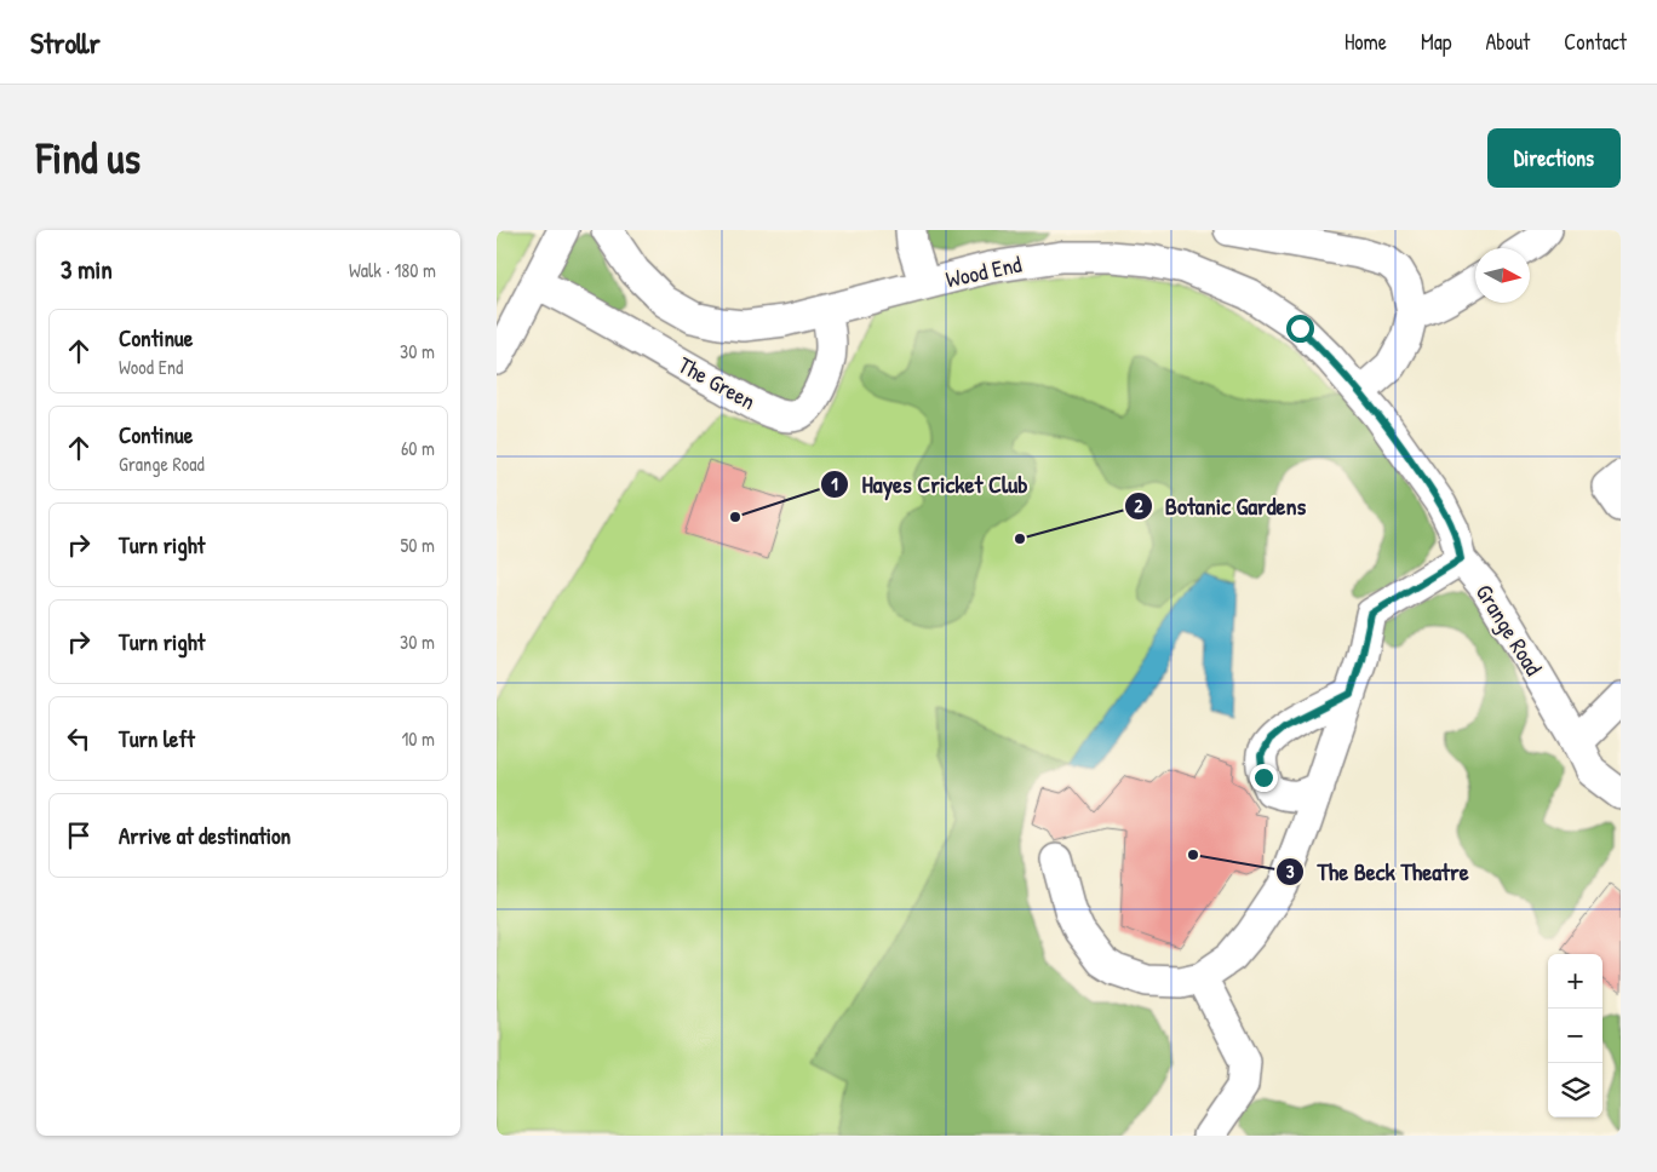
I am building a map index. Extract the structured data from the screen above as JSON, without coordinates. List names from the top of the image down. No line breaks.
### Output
{"streets":{"street":["Wood End","The Green","Grange Road"]},"crossings":[["Wood End","The Green"],["Wood End","Grange Road"]],"places":["Hayes Cricket Club","Botanic Gardens","The Beck Theatre"],"north":"right","page":{"header":"Strollr","nav":["Home","Map","About","Contact"],"buttons":"Directions","title":"Find us","heading":["3 min","Walk · 180 m"],"list":[["Continue","Wood End","30 m"],["Continue","Grange Road","60 m"],["Turn right","50 m"],["Turn right","30 m"],["Turn left","10 m"],"Arrive at destination"],"map_buttons":["+","−"]}}
